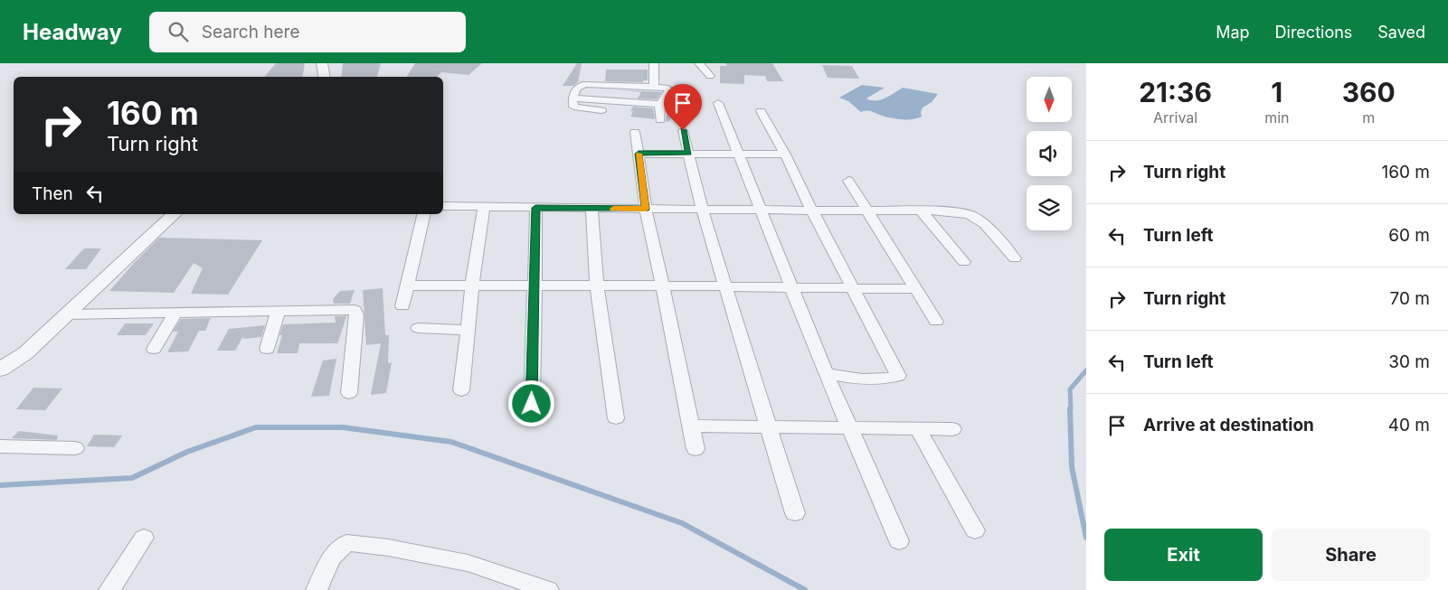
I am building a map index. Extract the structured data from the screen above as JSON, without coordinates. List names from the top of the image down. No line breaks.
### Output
{"north":"bottom","page":{"header":"Headway","search":"Search here","nav":["Map","Directions","Saved"],"eta":["21:36","Arrival","1","min","360","m"],"turn":["160 m","Turn right"],"list":[{"name":"Turn right","value":"160 m"},{"name":"Turn left","value":"60 m"},{"name":"Turn right","value":"70 m"},{"name":"Turn left","value":"30 m"},{"name":"Arrive at destination","value":"40 m"}],"then":"Then","buttons":["Exit","Share"]}}
